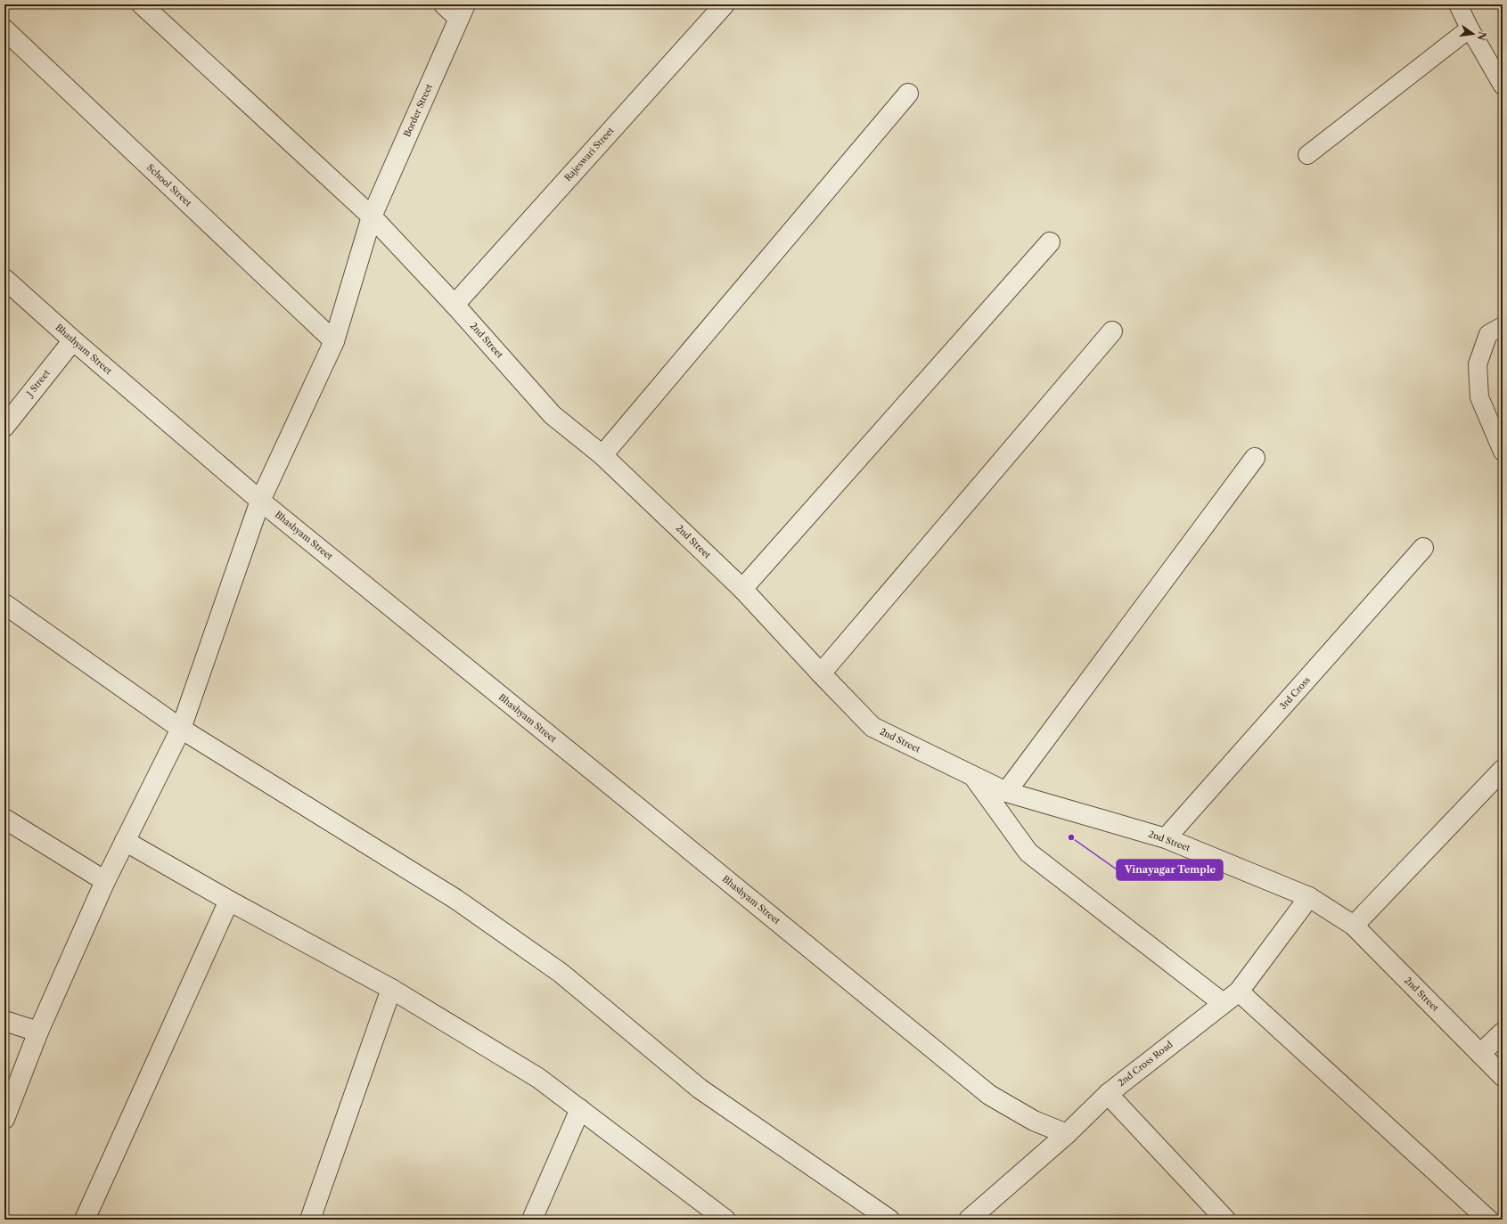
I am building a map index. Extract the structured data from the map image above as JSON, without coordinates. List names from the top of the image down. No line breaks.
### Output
{"streets":{"street":["Border Street","Rajeswari Street","School Street","2nd Street","Bhashyam Street","J Street","3rd Cross","2nd Cross Road"]},"crossings":[["Border Street","School Street"],["Border Street","2nd Street"],["Border Street","Bhashyam Street"],["Rajeswari Street","2nd Street"],["2nd Street","3rd Cross"],["2nd Street","2nd Cross Road"],["Bhashyam Street","J Street"],["Bhashyam Street","2nd Cross Road"]],"places":["Vinayagar Temple"],"north":"right"}
